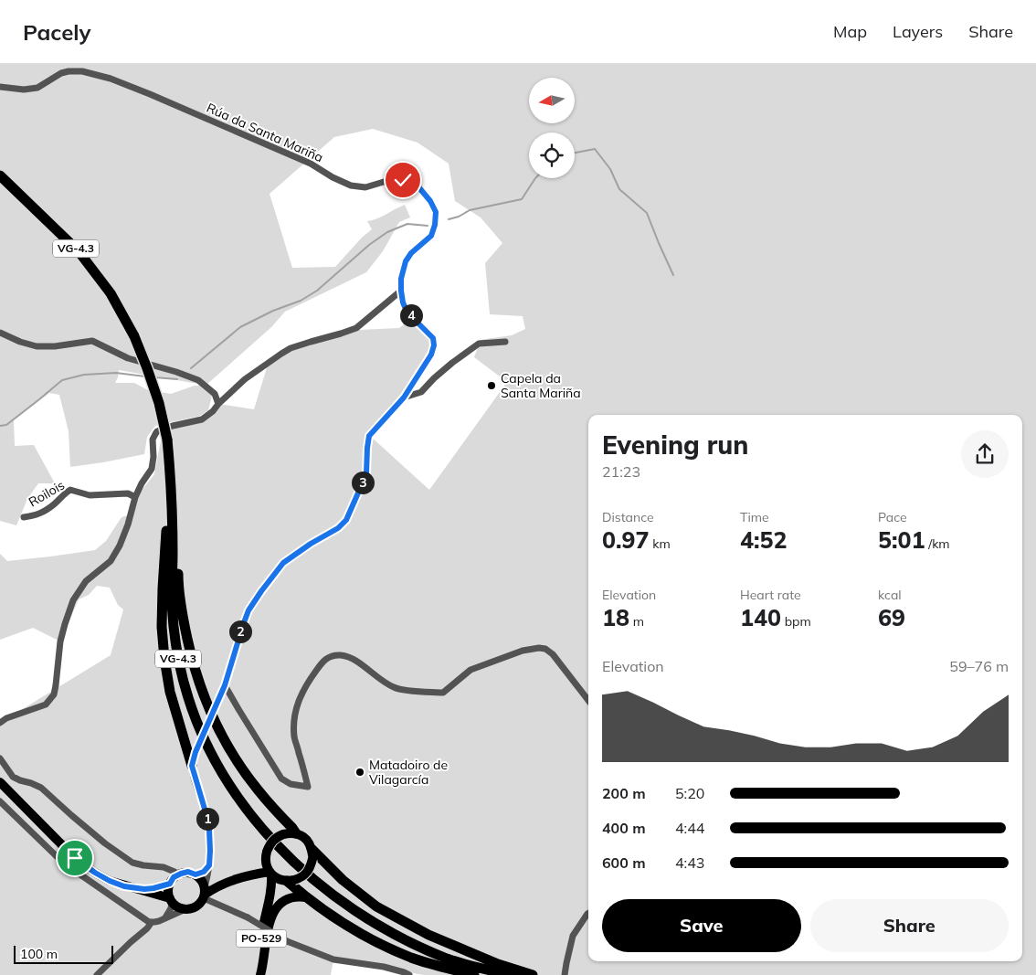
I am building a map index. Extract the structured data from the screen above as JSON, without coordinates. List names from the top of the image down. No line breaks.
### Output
{"streets":{"highway":["VG-4.3"],"main road":["PO-529"],"street":["Rúa da Santa Mariña","Roilois"]},"places":["Capela da Santa Mariña","Matadoiro de Vilagarcía"],"scale_bar":"100 m","north":"left","page":{"header":"Pacely","nav":["Map","Layers","Share"],"pins":["4","3","2","1"],"heading":["Evening run","21:23"],"stats":[["Distance","0.97 km"],["Time","4:52"],["Pace","5:01 /km"],["Elevation","18 m"],["Heart rate","140 bpm"],["kcal","69"]],"chart":["Elevation","59–76 m"],"list":[{"name":"200 m","note":"5:20"},{"name":"400 m","note":"4:44"},{"name":"600 m","note":"4:43"}],"buttons":["Save","Share"],"scale":"100 m"}}
